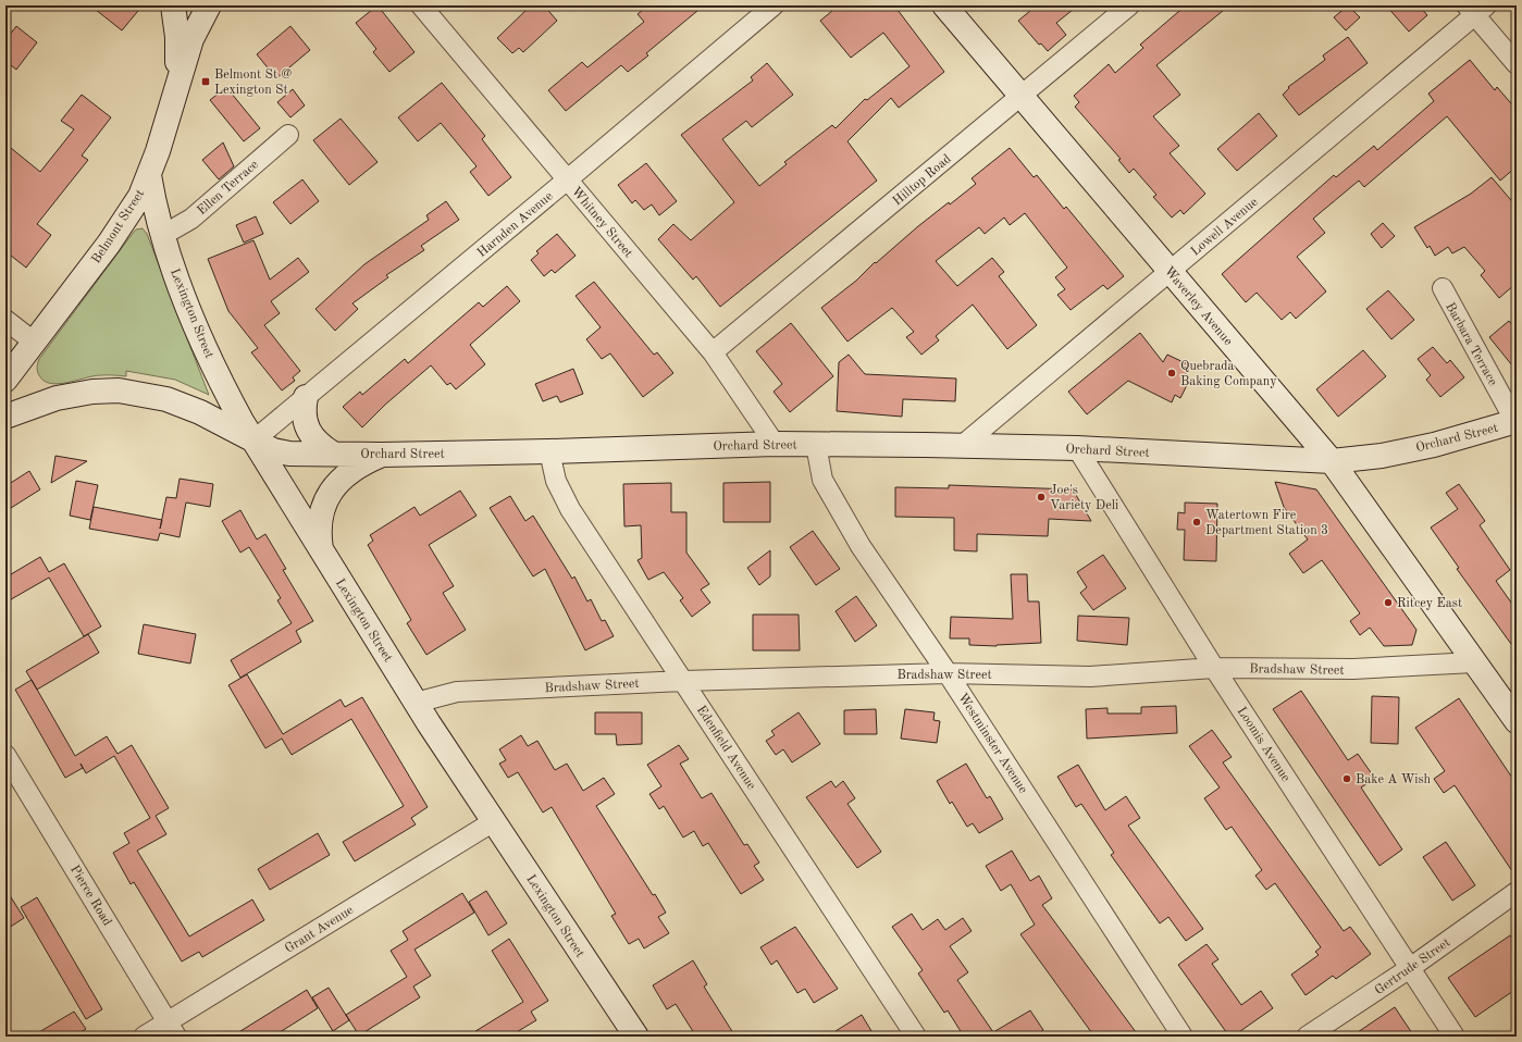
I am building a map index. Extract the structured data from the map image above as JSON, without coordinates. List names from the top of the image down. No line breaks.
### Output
{"streets":{"main road":["Belmont Street","Waverley Avenue","Lexington Street","Orchard Street"],"street":["Hilltop Road","Ellen Terrace","Whitney Street","Harnden Avenue","Lowell Avenue","Barbara Terrace","Bradshaw Street","Westminster Avenue","Loomis Avenue","Edenfield Avenue","Pierce Road","Grant Avenue","Gertrude Street"]},"crossings":[["Hilltop Road","Whitney Street"],["Hilltop Road","Waverley Avenue"],["Ellen Terrace","Lexington Street"],["Whitney Street","Harnden Avenue"],["Whitney Street","Orchard Street"],["Harnden Avenue","Lexington Street"],["Harnden Avenue","Orchard Street"],["Belmont Street","Lexington Street"],["Lowell Avenue","Waverley Avenue"],["Lowell Avenue","Orchard Street"],["Waverley Avenue","Orchard Street"],["Waverley Avenue","Bradshaw Street"],["Lexington Street","Orchard Street"],["Lexington Street","Bradshaw Street"],["Lexington Street","Grant Avenue"],["Barbara Terrace","Orchard Street"],["Orchard Street","Westminster Avenue"],["Orchard Street","Loomis Avenue"],["Orchard Street","Edenfield Avenue"],["Bradshaw Street","Westminster Avenue"],["Bradshaw Street","Loomis Avenue"],["Bradshaw Street","Edenfield Avenue"],["Loomis Avenue","Gertrude Street"],["Pierce Road","Grant Avenue"]],"places":{"transit":["Belmont St @ Lexington St"],"other":["Quebrada Baking Company","Joe's Variety Deli","Watertown Fire Department Station 3","Ritcey East","Bake A Wish"]}}
